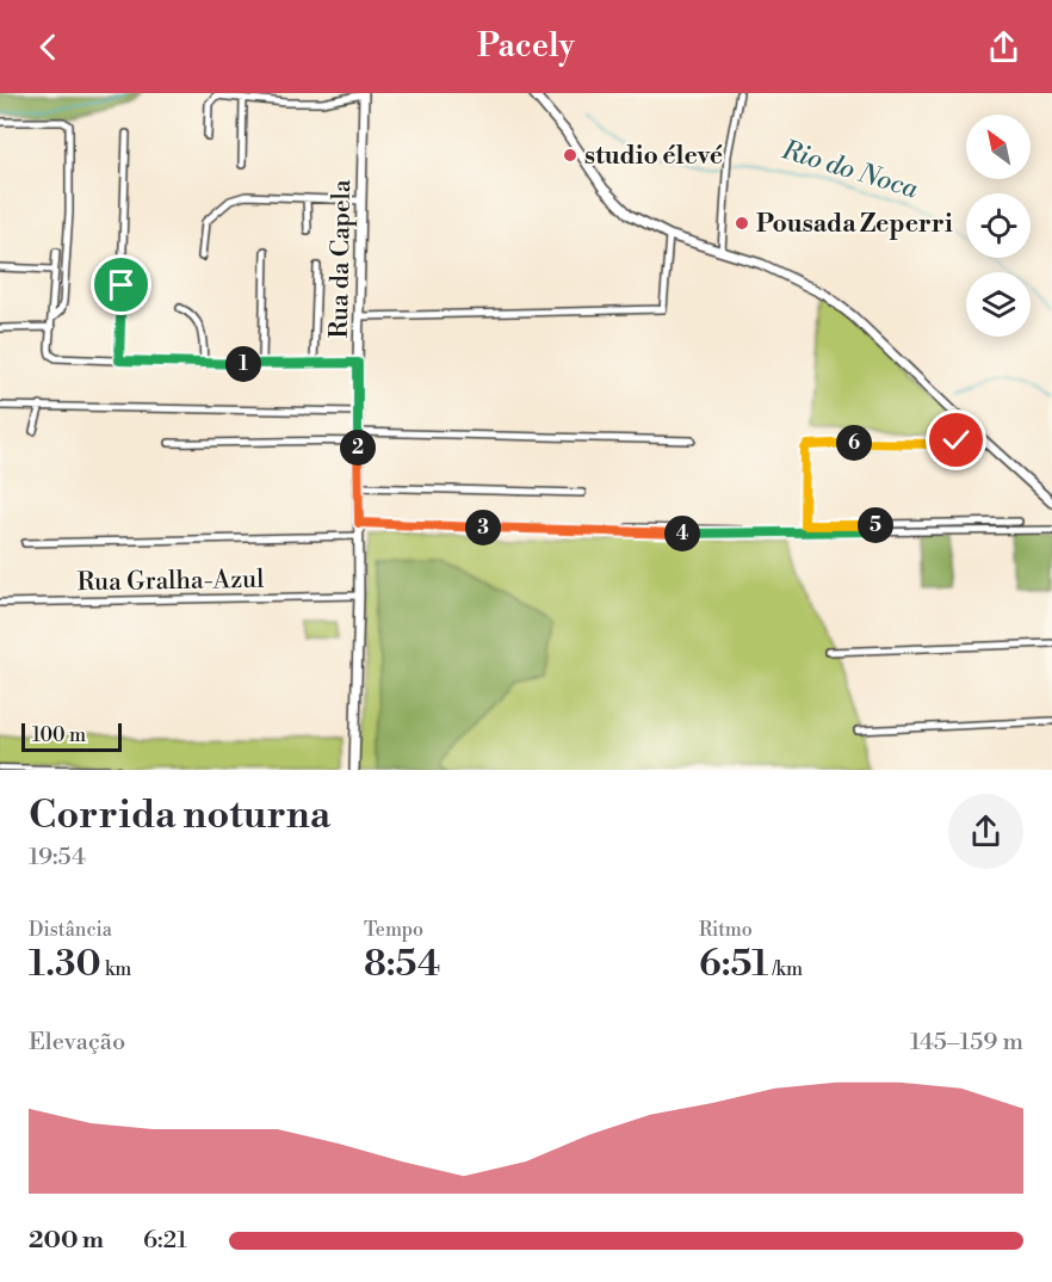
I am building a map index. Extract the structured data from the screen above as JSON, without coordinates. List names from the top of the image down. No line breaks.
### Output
{"streets":{"main road":["Rua da Capela"],"street":["Rua Gralha-Azul"]},"crossings":[["Rua da Capela","Rua Gralha-Azul"]],"water":["Rio do Noca"],"places":["studio élevé","Pousada Zeperri"],"scale_bar":"100 m","north":"top left","page":{"header":"Pacely","pins":["1","6","2","5","3","4"],"scale":"100 m","heading":["Corrida noturna","19:54"],"stats":[["Distância","1.30 km"],["Tempo","8:54"],["Ritmo","6:51 /km"]],"chart":["Elevação","145–159 m"],"list":[{"name":"200 m","note":"6:21"}]}}
